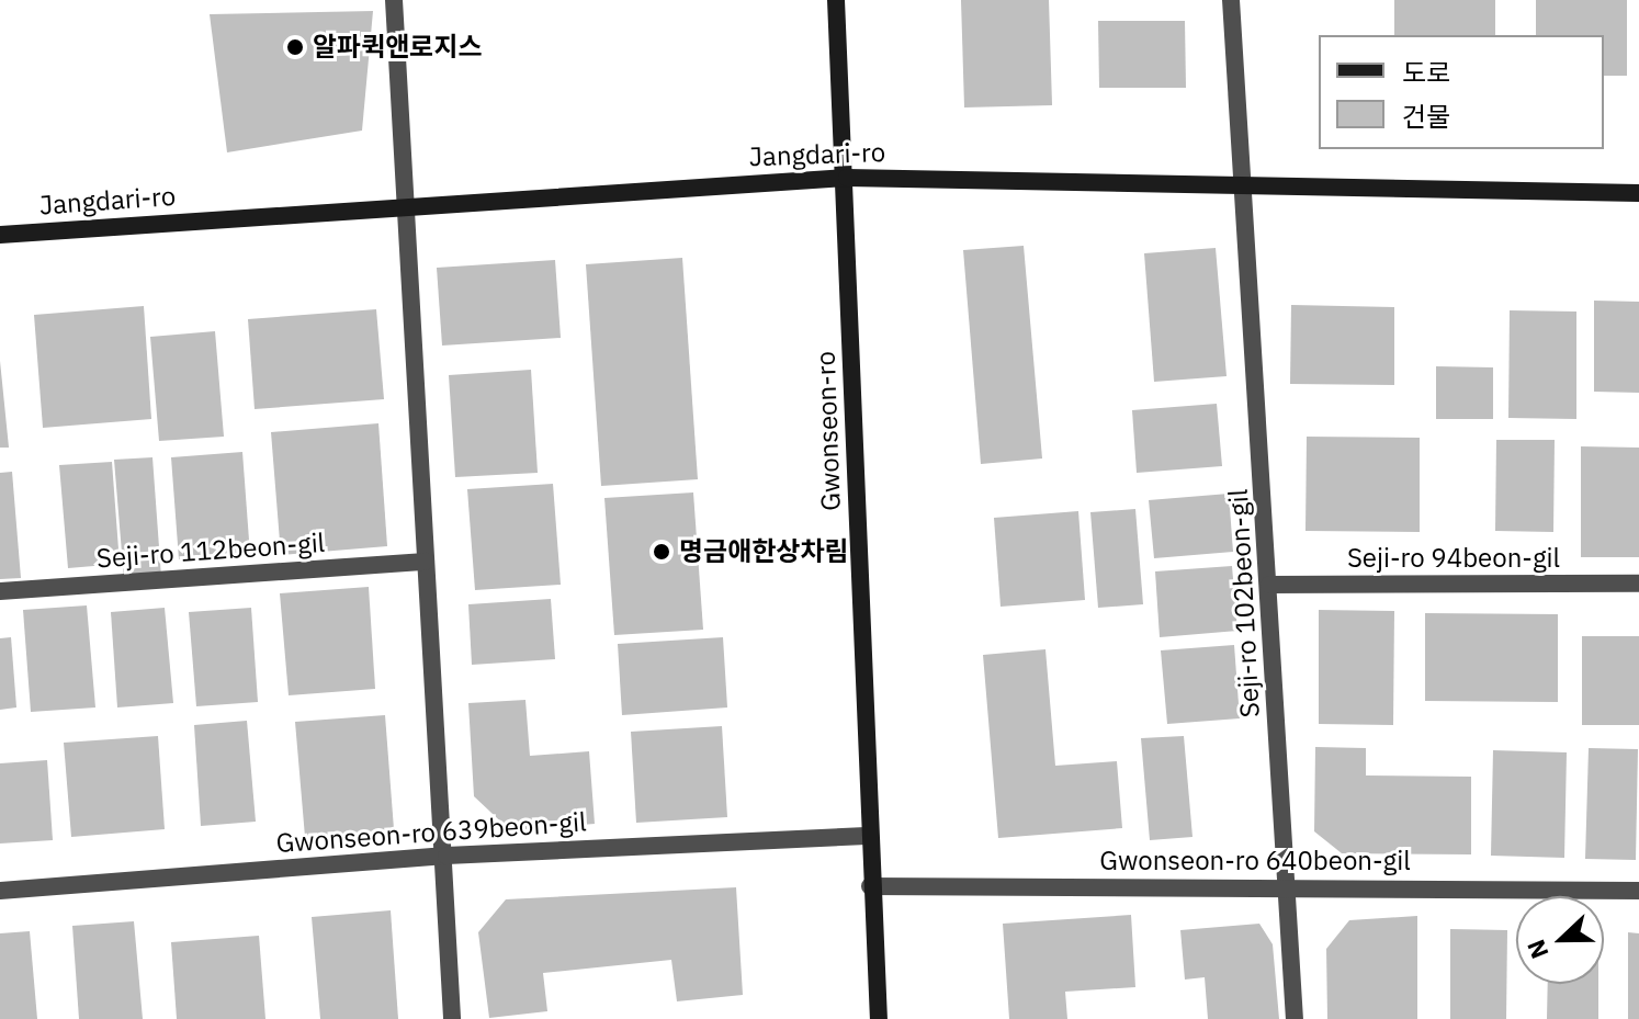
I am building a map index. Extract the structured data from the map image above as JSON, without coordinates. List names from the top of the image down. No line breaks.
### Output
{"streets":{"street":["Jangdari-ro","Gwonseon-ro","Seji-ro 112beon-gil","Seji-ro 94beon-gil","Seji-ro 102beon-gil","Gwonseon-ro 639beon-gil","Gwonseon-ro 640beon-gil"]},"crossings":[["Jangdari-ro","Gwonseon-ro"],["Jangdari-ro","Seji-ro 102beon-gil"],["Gwonseon-ro","Gwonseon-ro 639beon-gil"],["Gwonseon-ro","Gwonseon-ro 640beon-gil"],["Seji-ro 94beon-gil","Seji-ro 102beon-gil"],["Seji-ro 102beon-gil","Gwonseon-ro 640beon-gil"]],"places":["알파퀵앤로지스","명금애한상차림"],"legend":["도로","건물"],"north":"left"}
